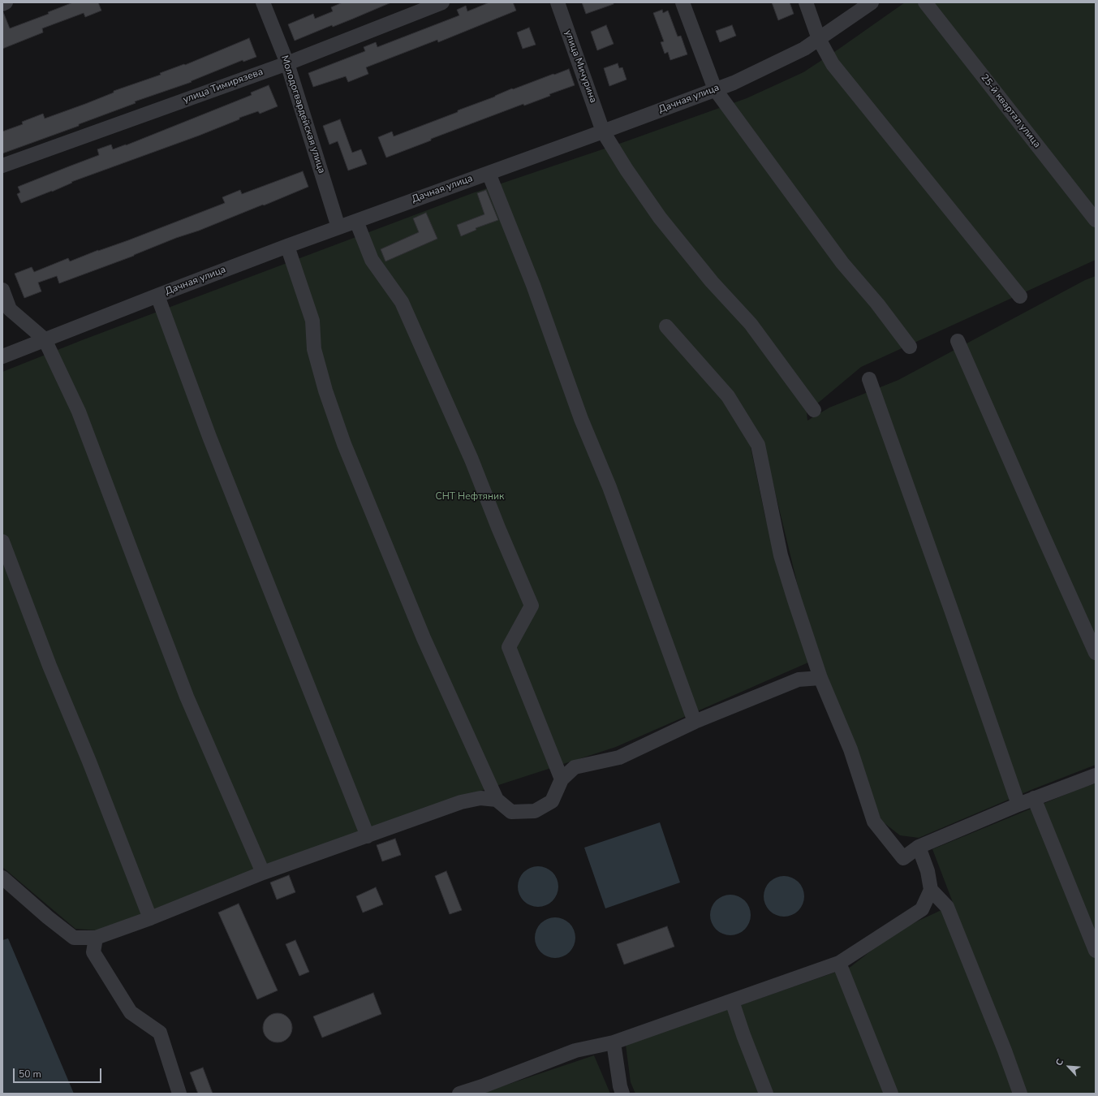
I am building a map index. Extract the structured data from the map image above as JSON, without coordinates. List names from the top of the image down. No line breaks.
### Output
{"streets":{"street":["улица Мичурина","улица Тимирязева","Дачная улица","25-й квартал улица","Молодогвардейская улица"]},"crossings":[["улица Мичурина","Дачная улица"],["улица Тимирязева","Молодогвардейская улица"],["Дачная улица","Молодогвардейская улица"]],"parks":["СНТ Нефтяник"],"scale_bar":"50 m","north":"top left"}
